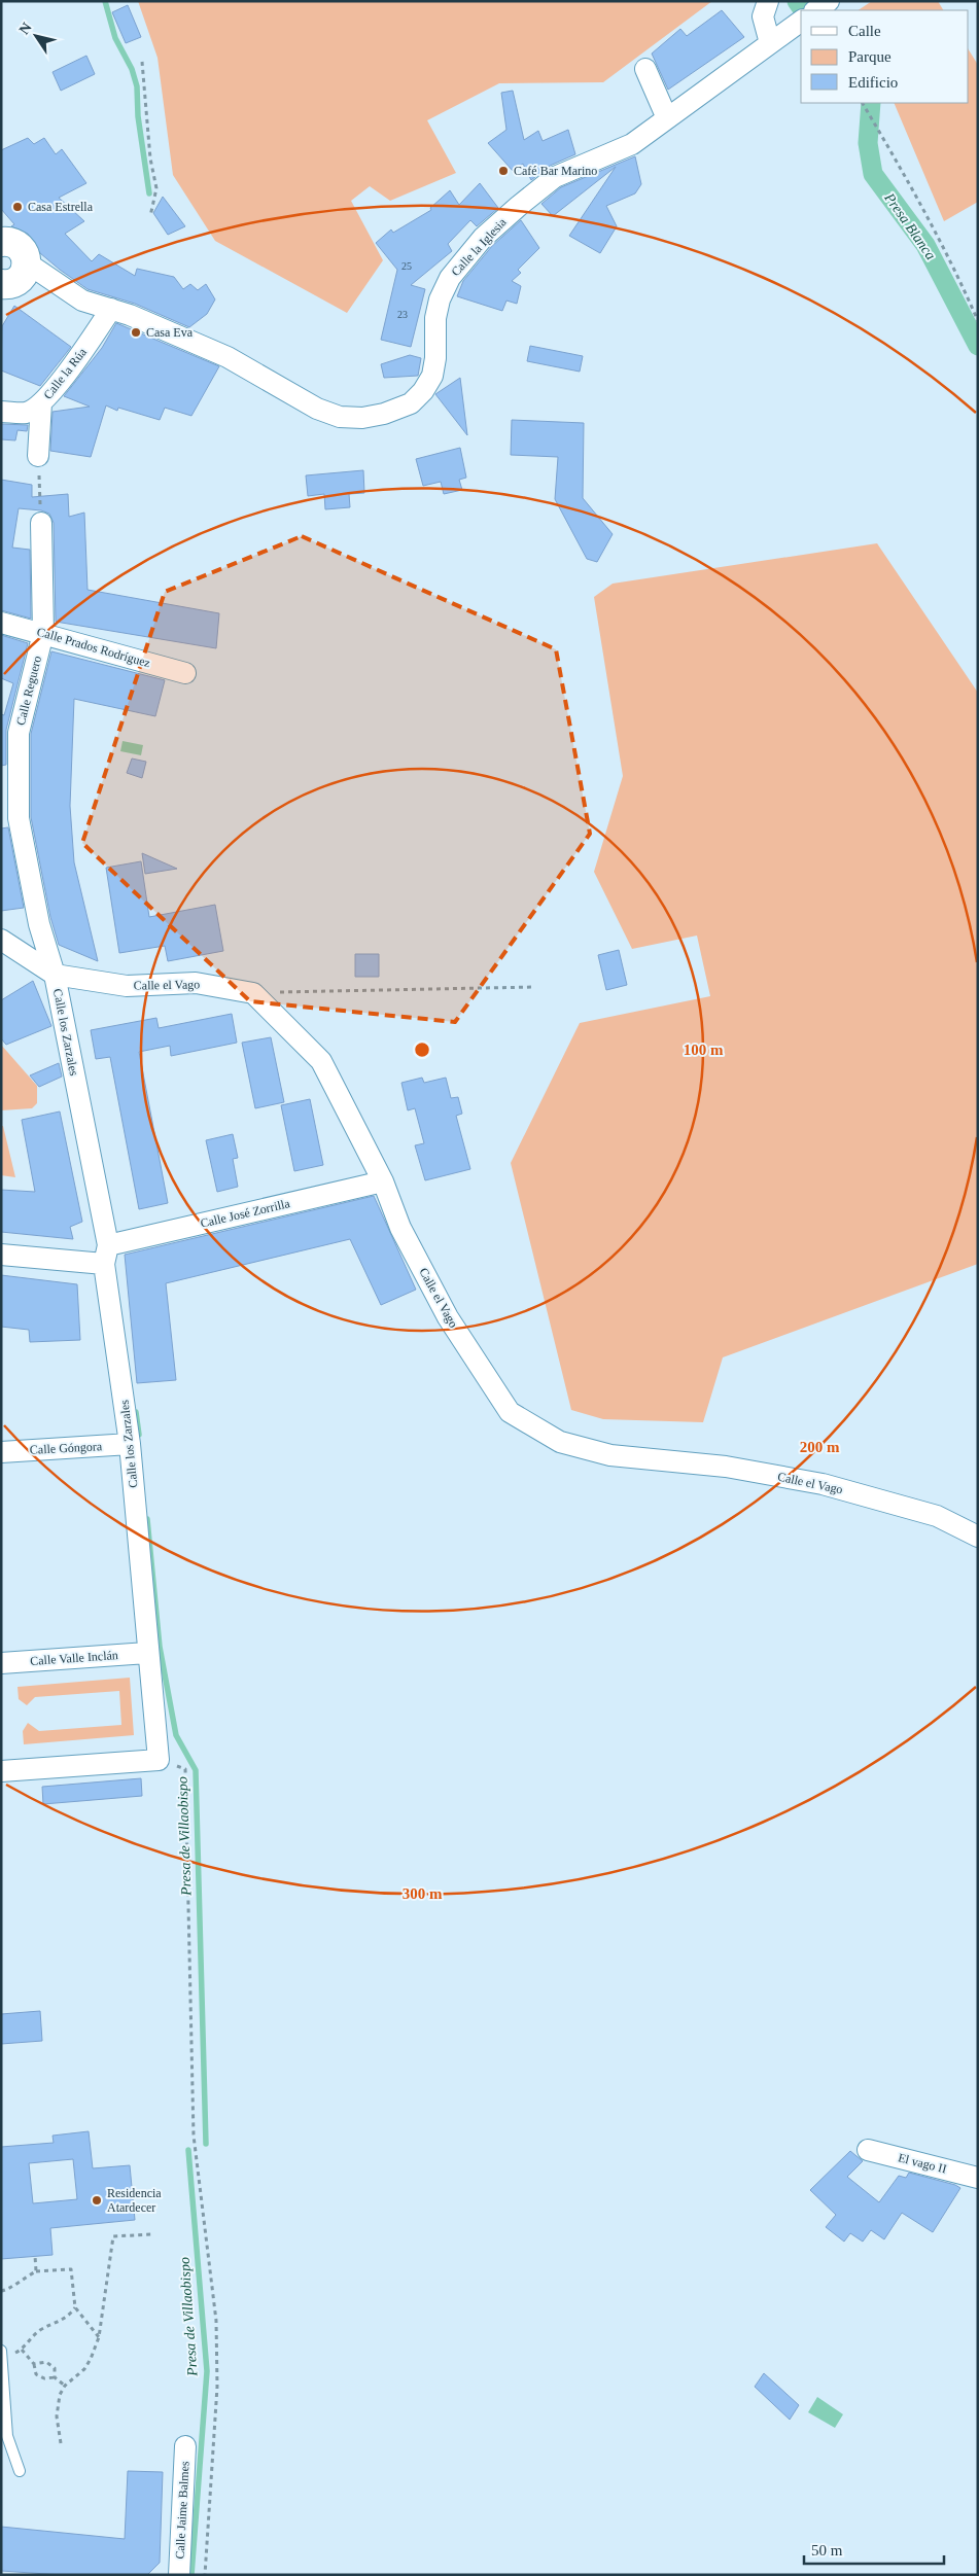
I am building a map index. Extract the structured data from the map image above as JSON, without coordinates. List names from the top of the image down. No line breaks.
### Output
{"streets":{"street":["Calle la Iglesia","Calle la Rúa","Calle Prados Rodríguez","Calle Reguero","Calle el Vago","Calle los Zarzales","Calle José Zorrilla","Calle Góngora","Calle Valle Inclán","El vago II","Calle Jaime Balmes"]},"crossings":[["Calle la Iglesia","Calle la Rúa"],["Calle Prados Rodríguez","Calle Reguero"],["Calle Reguero","Calle el Vago"],["Calle Reguero","Calle los Zarzales"],["Calle el Vago","Calle los Zarzales"],["Calle el Vago","Calle José Zorrilla"],["Calle los Zarzales","Calle José Zorrilla"],["Calle los Zarzales","Calle Góngora"],["Calle los Zarzales","Calle Valle Inclán"]],"water":["Presa Blanca","Presa de Villaobispo"],"places":["Café Bar Marino","Casa Estrella","Casa Eva","Residencia Atardecer"],"house_numbers":["25","23"],"legend":["Calle","Parque","Edificio"],"scale_bar":"50 m","north":"top left","rings":["100 m","200 m","300 m"]}
